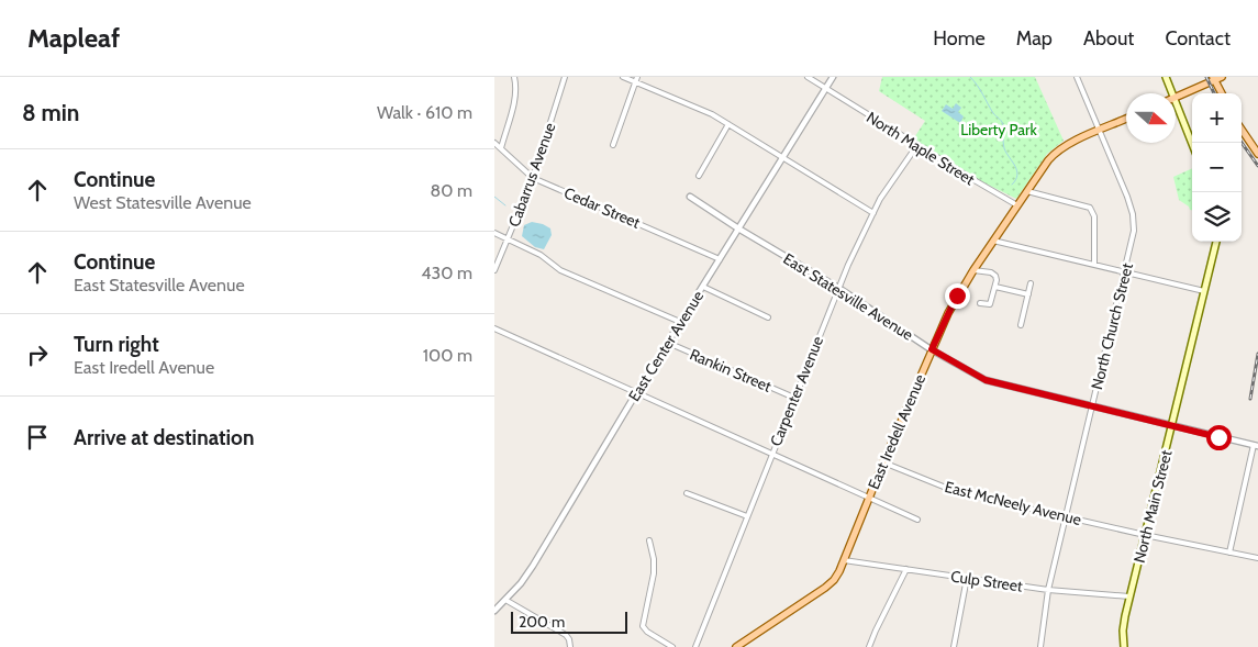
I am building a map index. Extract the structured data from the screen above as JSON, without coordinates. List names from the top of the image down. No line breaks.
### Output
{"streets":{"main road":["East Iredell Avenue","North Main Street"],"street":["North Maple Street","Cabarrus Avenue","Cedar Street","East Statesville Avenue","North Church Street","East Center Avenue","Rankin Street","Carpenter Avenue","East McNeely Avenue","Culp Street"]},"crossings":[["North Maple Street","East Center Avenue"],["North Maple Street","Carpenter Avenue"],["North Maple Street","East Iredell Avenue"],["Cabarrus Avenue","Cedar Street"],["Cedar Street","East Center Avenue"],["East Statesville Avenue","North Church Street"],["East Statesville Avenue","East Center Avenue"],["East Statesville Avenue","Carpenter Avenue"],["East Statesville Avenue","East Iredell Avenue"],["East Statesville Avenue","North Main Street"],["North Church Street","East Iredell Avenue"],["North Church Street","East McNeely Avenue"],["North Church Street","Culp Street"],["East Center Avenue","Rankin Street"],["Rankin Street","Carpenter Avenue"],["East Iredell Avenue","East McNeely Avenue"],["East Iredell Avenue","Culp Street"],["East McNeely Avenue","North Main Street"],["North Main Street","Culp Street"]],"parks":["Liberty Park"],"scale_bar":"200 m","north":"right","page":{"header":"Mapleaf","nav":["Home","Map","About","Contact"],"heading":["8 min","Walk · 610 m"],"map_buttons":["+","−"],"list":[["Continue","West Statesville Avenue","80 m"],["Continue","East Statesville Avenue","430 m"],["Turn right","East Iredell Avenue","100 m"],"Arrive at destination"],"scale":"200 m"}}
